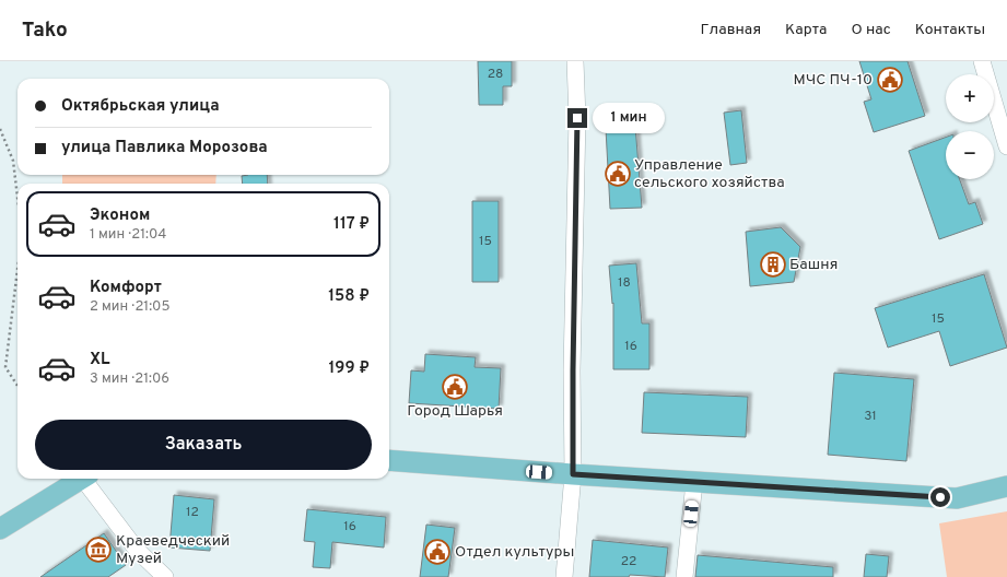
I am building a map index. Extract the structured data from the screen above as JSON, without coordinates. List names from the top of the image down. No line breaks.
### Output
{"places":{"public building":["МЧС ПЧ-10","Управление сельского хозяйства","Город Шарья","Отдел культуры"],"building":["Башня"],"museum":["Краеведческий Музей"]},"house_numbers":["28","15","18","15","16","31","12","16","22"],"page":{"header":"Tako","nav":["Главная","Карта","О нас","Контакты"],"map_buttons":["+","−"],"banner":["Октябрьская улица","улица Павлика Морозова"],"bubble":"1 мин","list":[{"name":"Эконом","note":"1 мин · 21:04","value":"117 ₽"},{"name":"Комфорт","note":"2 мин · 21:05","value":"158 ₽"},{"name":"XL","note":"3 мин · 21:06","value":"199 ₽"}],"buttons":"Заказать"}}
